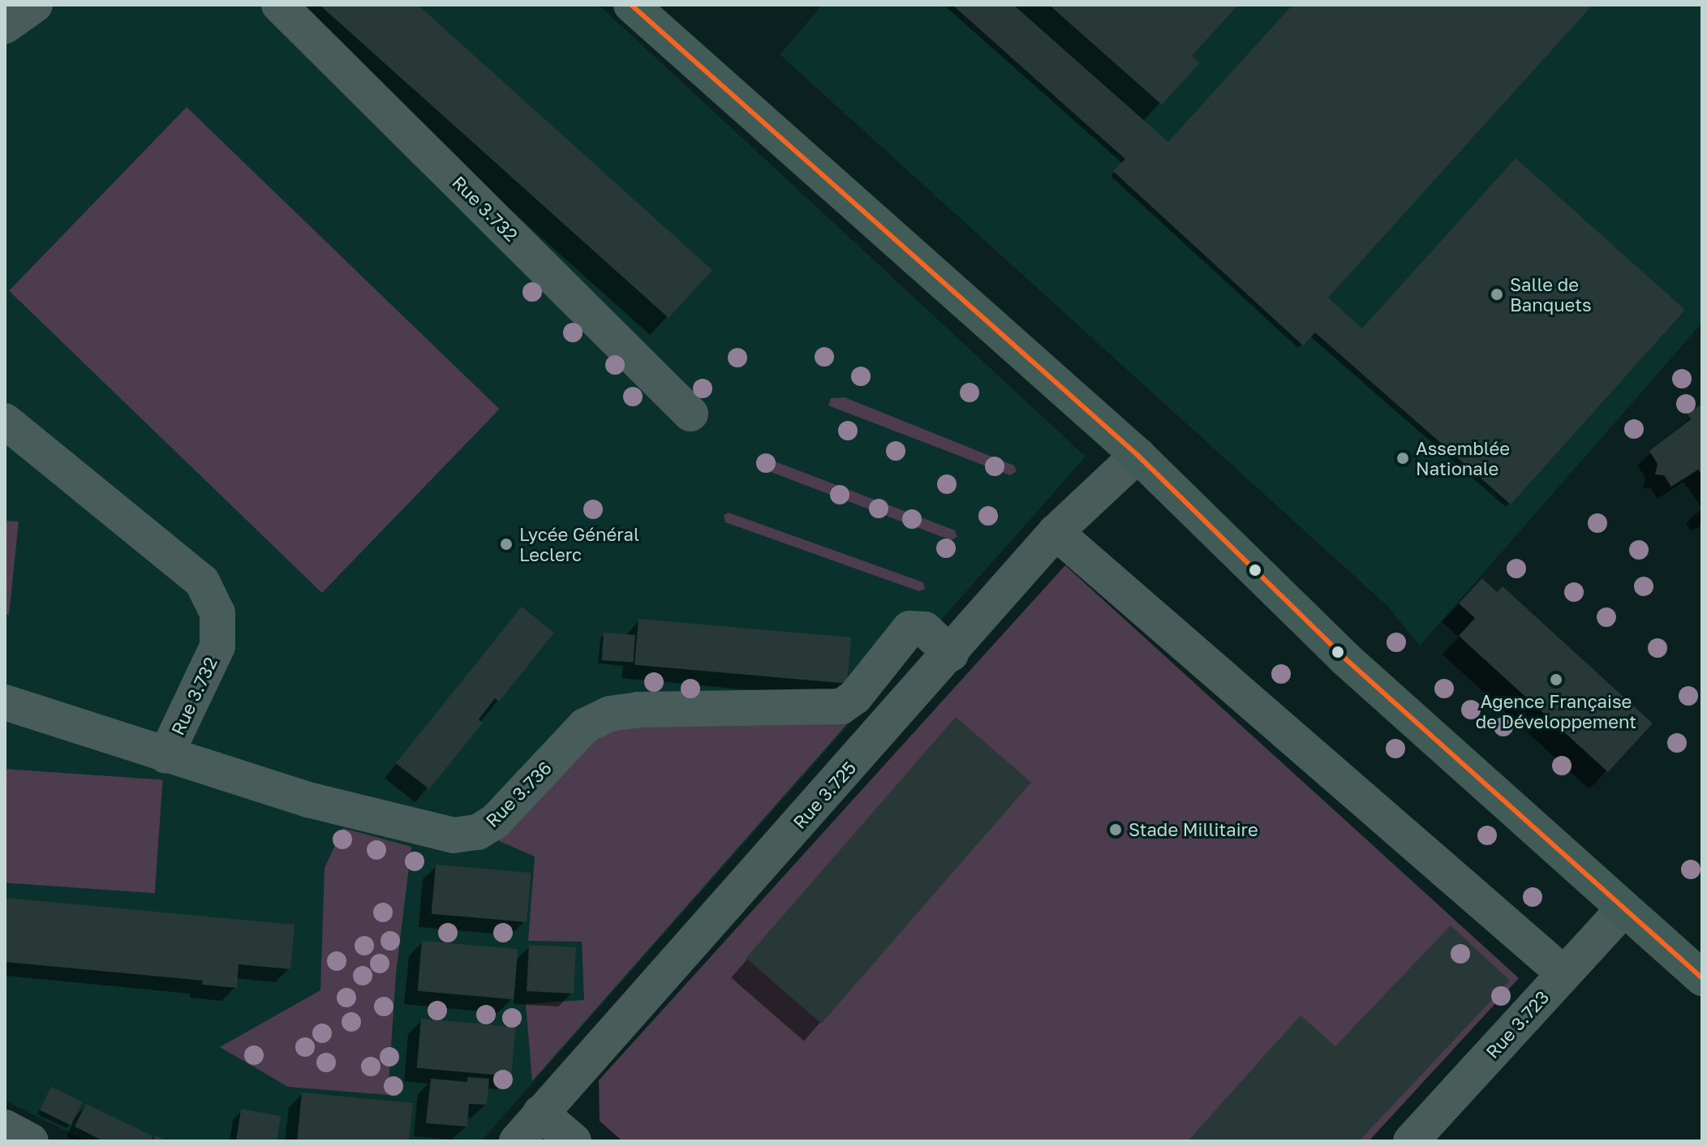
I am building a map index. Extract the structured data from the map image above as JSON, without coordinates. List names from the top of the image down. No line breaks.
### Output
{"streets":{"street":["Rue 3.732","Rue 3.736","Rue 3.725","Rue 3.723"]},"crossings":[["Rue 3.732","Rue 3.736"],["Rue 3.736","Rue 3.725"]],"places":["Salle de Banquets","Assemblée Nationale","Lycée Général Leclerc","Agence Française de Développement","Stade Millitaire"]}
